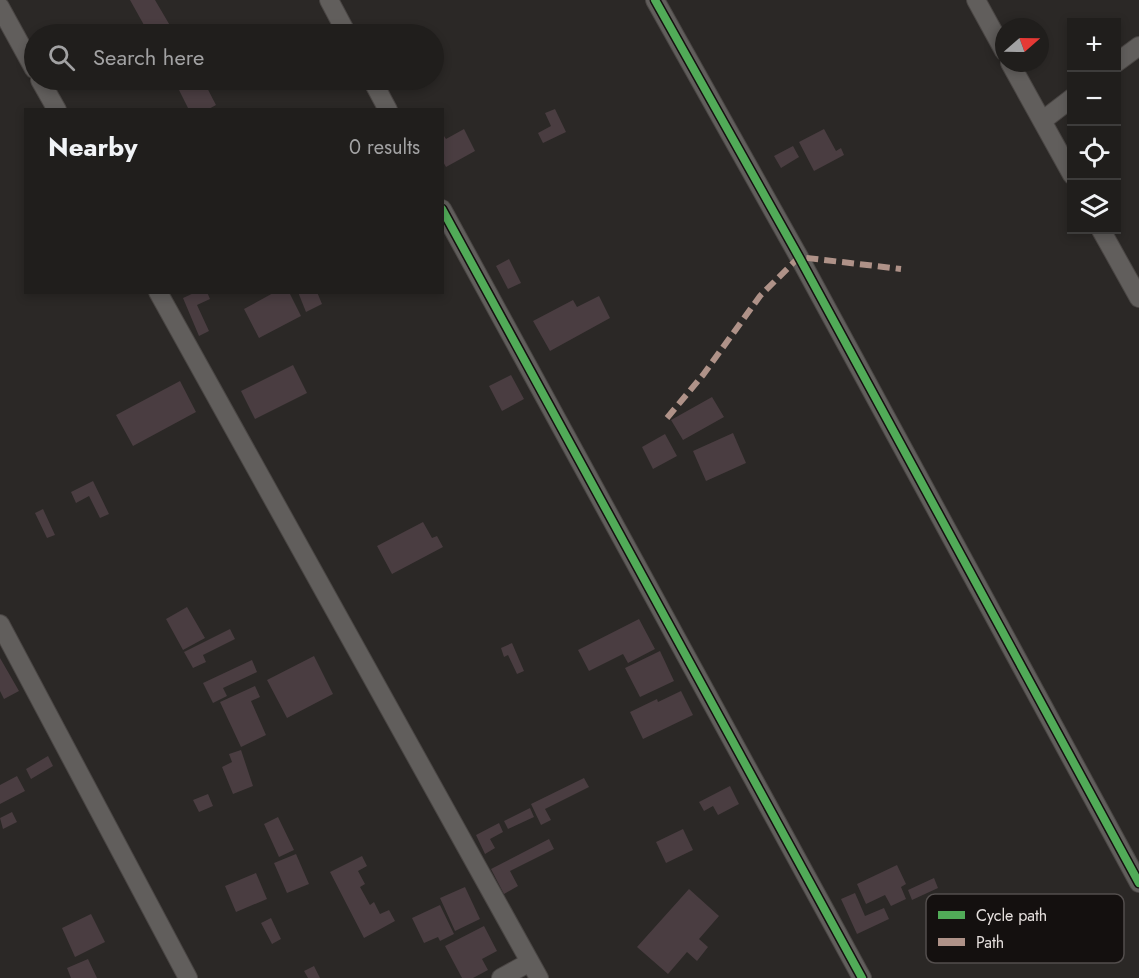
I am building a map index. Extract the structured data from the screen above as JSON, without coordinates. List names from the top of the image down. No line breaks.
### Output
{"legend":["Cycle path","Path"],"north":"right","page":{"map_buttons":["+","−"],"search":"Search here","heading":["Nearby","0 results"]}}
